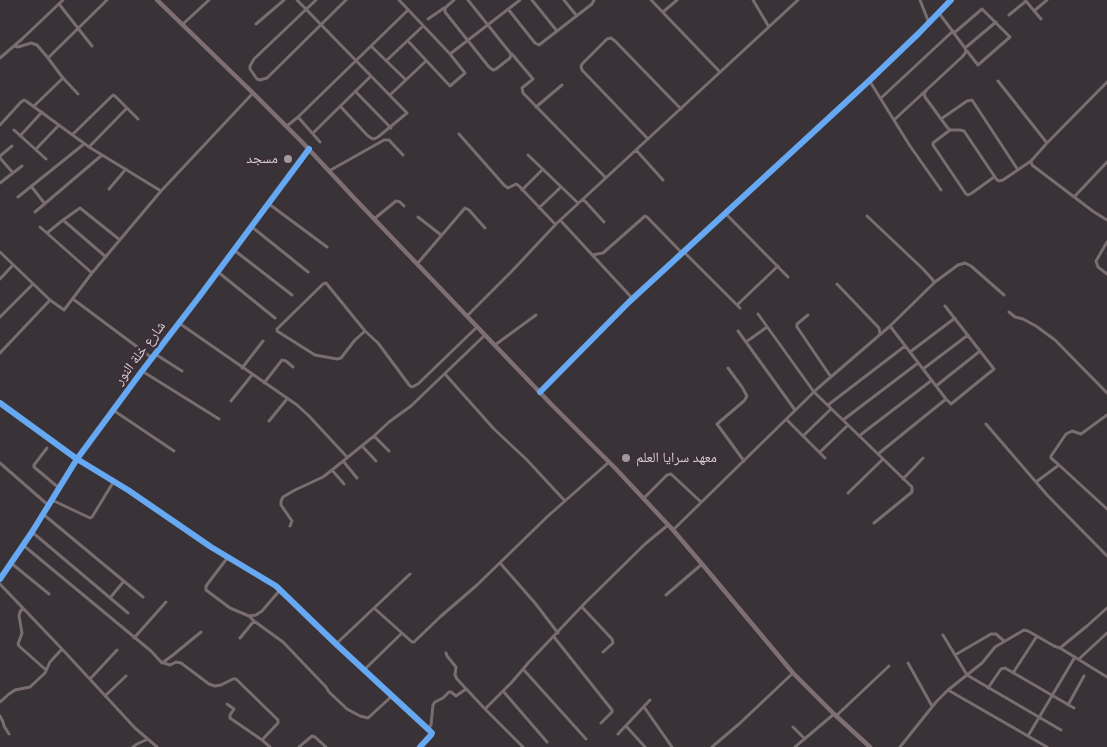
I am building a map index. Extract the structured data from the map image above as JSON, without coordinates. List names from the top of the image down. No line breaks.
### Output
{"streets":{"street":["شارع خلة النور"]},"places":["مسجد","معهد سرايا العلم"]}
